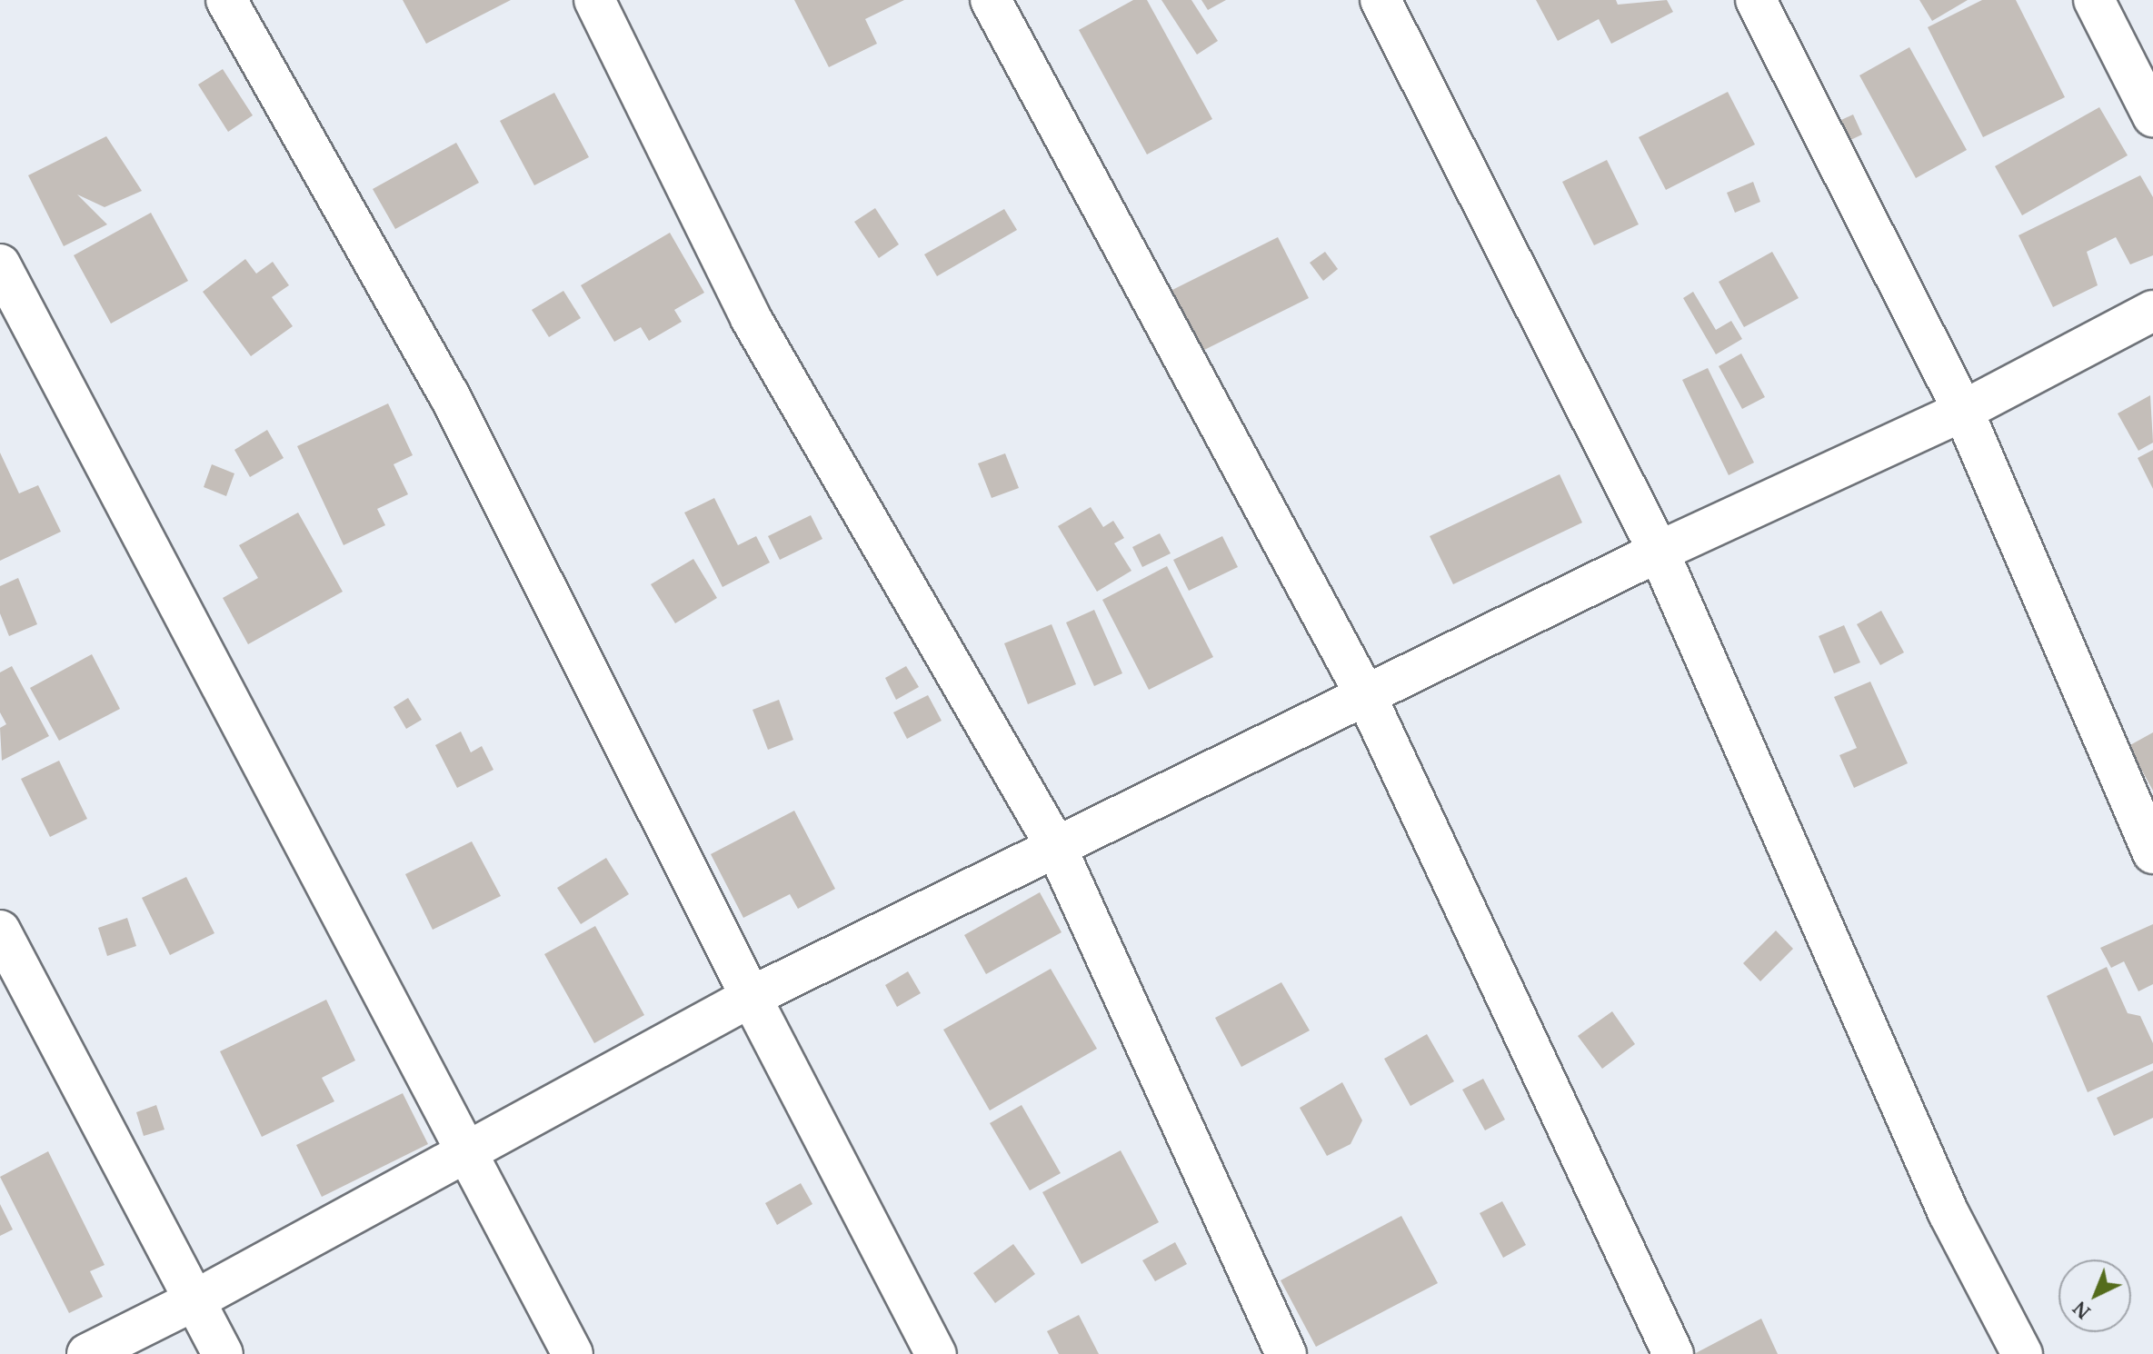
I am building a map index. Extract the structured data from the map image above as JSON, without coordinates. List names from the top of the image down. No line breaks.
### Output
{"north":"bottom left"}
